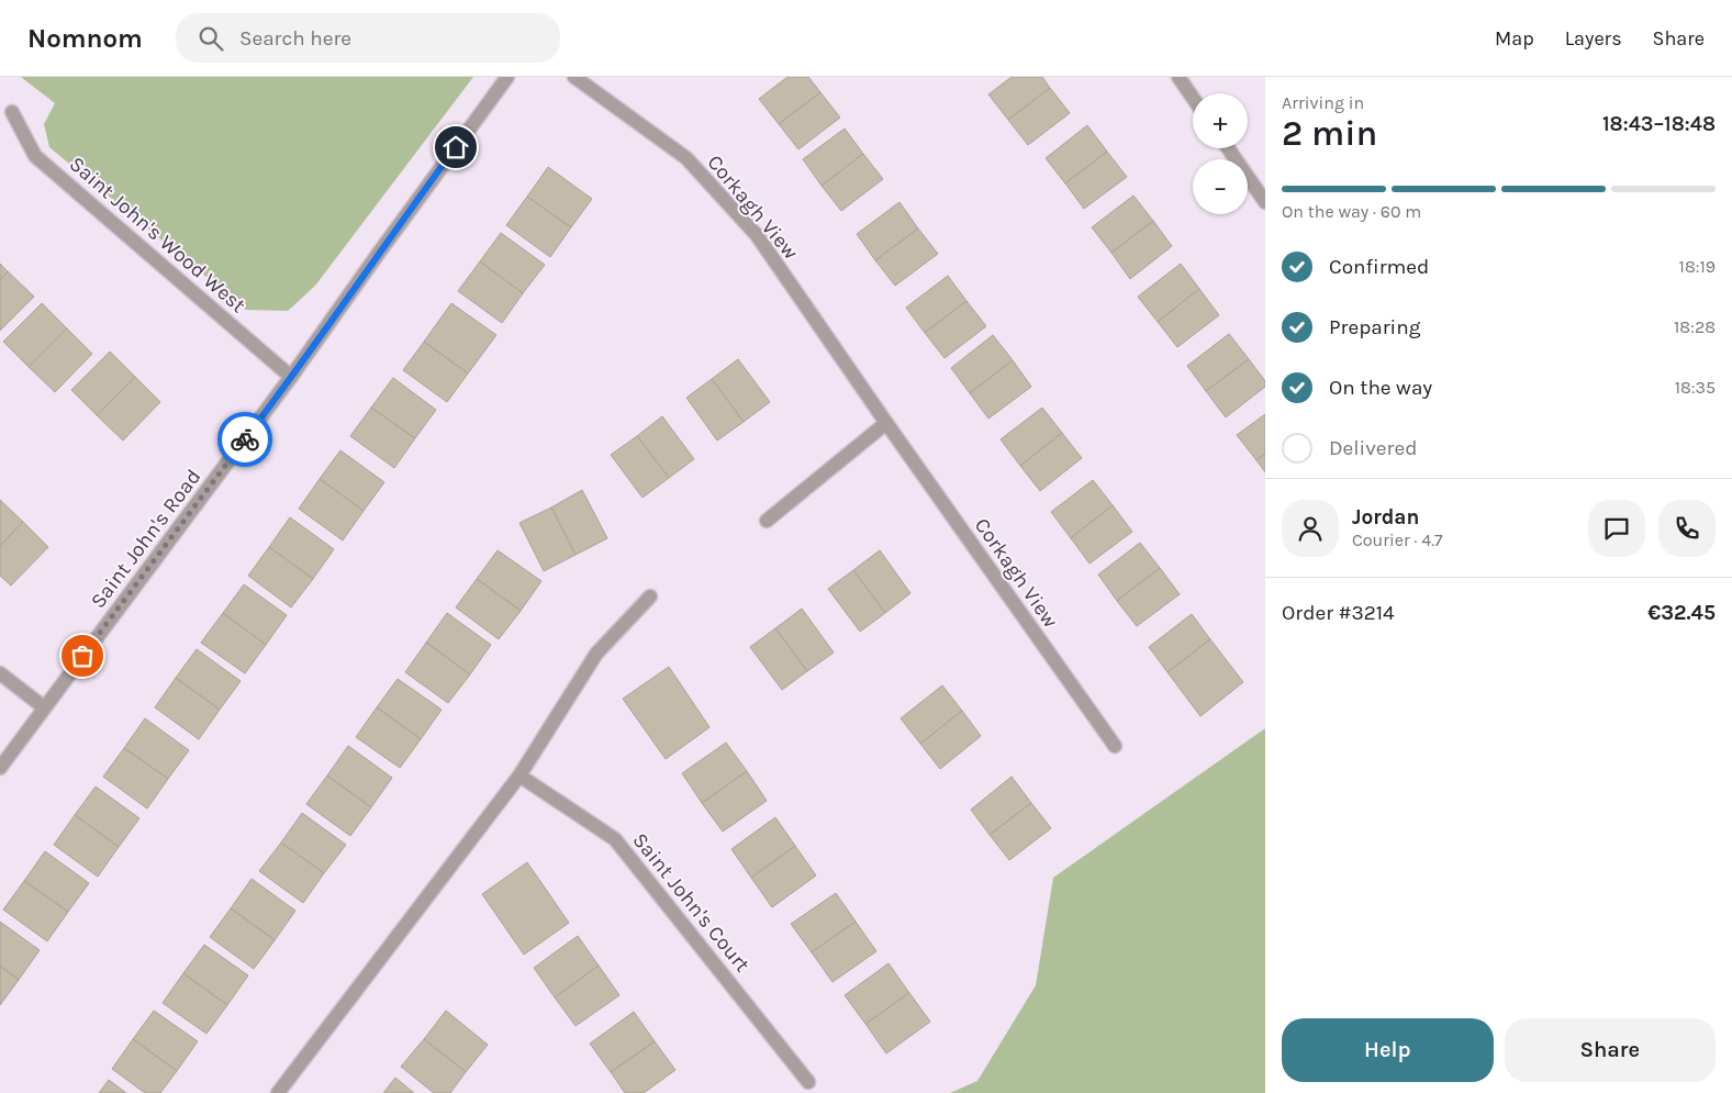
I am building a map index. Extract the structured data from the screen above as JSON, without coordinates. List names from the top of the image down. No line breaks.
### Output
{"streets":{"street":["Corkagh View","Saint John's Wood West","Saint John's Road","Saint John's Court"]},"crossings":[["Saint John's Wood West","Saint John's Road"]],"page":{"header":"Nomnom","search":"Search here","nav":["Map","Layers","Share"],"heading":["2 min","Arriving in","18:43–18:48"],"panel":["Jordan","Courier · 4.7","Order #3214","€32.45"],"map_buttons":["+","−"],"bar":"On the way · 60 m","list":[["Confirmed","18:19"],["Preparing","18:28"],["On the way","18:35"],"Delivered"],"buttons":["Help","Share"]}}
